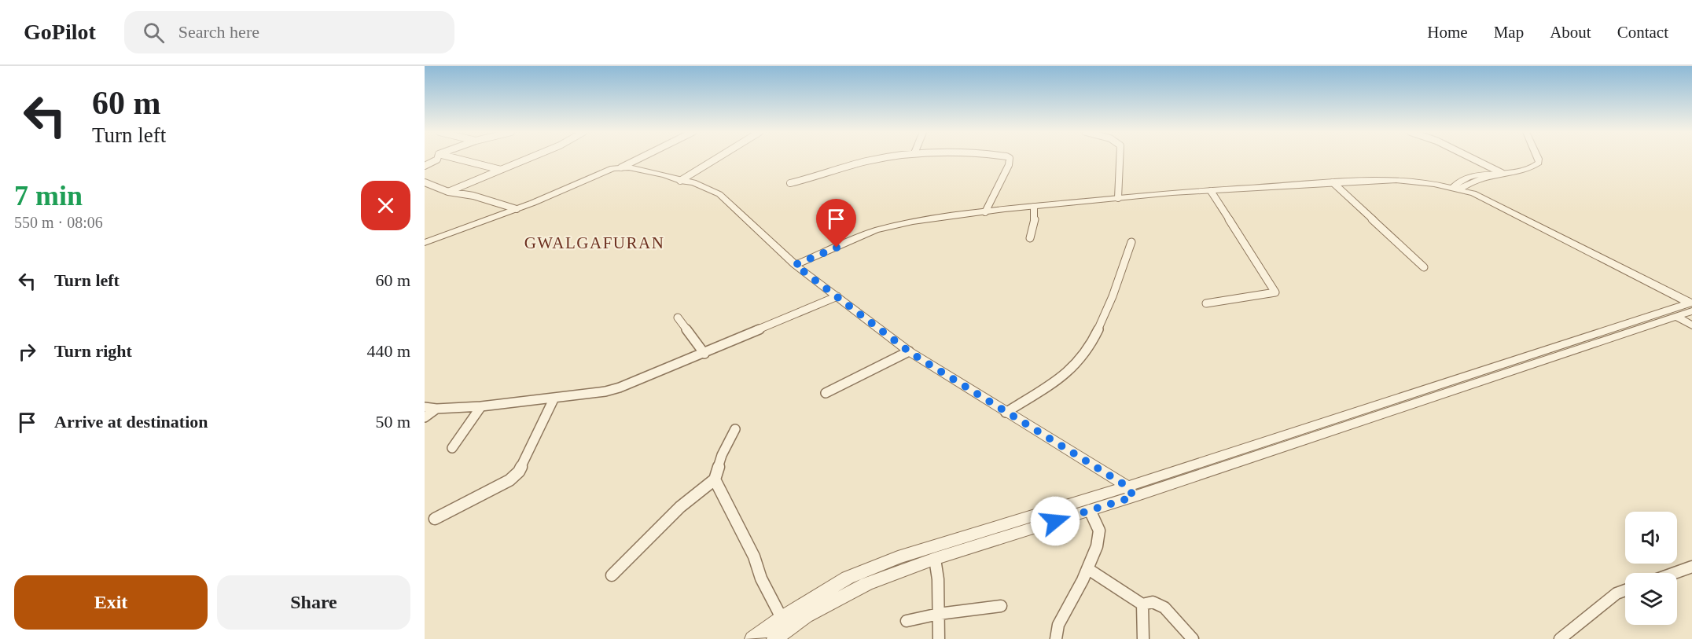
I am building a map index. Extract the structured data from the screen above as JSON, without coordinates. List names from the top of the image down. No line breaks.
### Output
{"districts":["GWALGAFURAN"],"page":{"header":"GoPilot","search":"Search here","nav":["Home","Map","About","Contact"],"turn":["60 m","Turn left"],"heading":["7 min","550 m · 08:06"],"list":[{"name":"Turn left","value":"60 m"},{"name":"Turn right","value":"440 m"},{"name":"Arrive at destination","value":"50 m"}],"buttons":["Exit","Share"]}}
